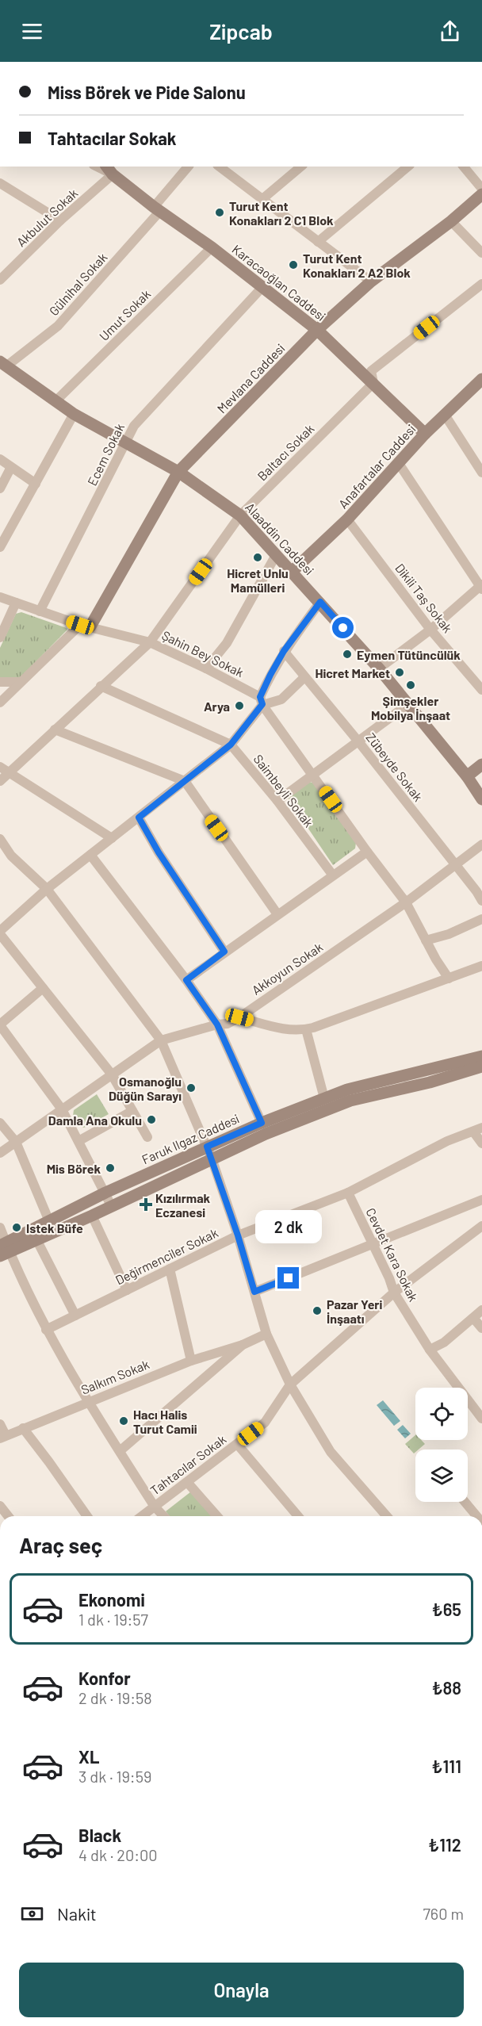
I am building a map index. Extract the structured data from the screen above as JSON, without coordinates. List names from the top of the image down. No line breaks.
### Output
{"streets":{"street":["Akbulut Sokak","Karacaoğlan Caddesi","Gülnihal Sokak","Umut Sokak","Mevlana Caddesi","Baltacı Sokak","Ecem Sokak","Anafartalar Caddesi","Alaaddin Caddesi","Dikili Taş Sokak","Şahin Bey Sokak","Zübeyde Sokak","Saimbeyli Sokak","Akkoyun Sokak","Faruk Ilgaz Caddesi","Cevdet Kara Sokak","Değirmenciler Sokak","Salkım Sokak","Tahtacılar Sokak"]},"crossings":[["Akbulut Sokak","Karacaoğlan Caddesi"],["Karacaoğlan Caddesi","Gülnihal Sokak"],["Karacaoğlan Caddesi","Umut Sokak"],["Karacaoğlan Caddesi","Mevlana Caddesi"],["Karacaoğlan Caddesi","Baltacı Sokak"],["Karacaoğlan Caddesi","Ecem Sokak"],["Karacaoğlan Caddesi","Anafartalar Caddesi"],["Gülnihal Sokak","Alaaddin Caddesi"],["Umut Sokak","Alaaddin Caddesi"],["Mevlana Caddesi","Alaaddin Caddesi"],["Mevlana Caddesi","Şahin Bey Sokak"],["Baltacı Sokak","Alaaddin Caddesi"],["Baltacı Sokak","Şahin Bey Sokak"],["Baltacı Sokak","Saimbeyli Sokak"],["Ecem Sokak","Alaaddin Caddesi"],["Ecem Sokak","Şahin Bey Sokak"],["Anafartalar Caddesi","Alaaddin Caddesi"],["Anafartalar Caddesi","Dikili Taş Sokak"],["Şahin Bey Sokak","Akkoyun Sokak"],["Zübeyde Sokak","Akkoyun Sokak"],["Cevdet Kara Sokak","Değirmenciler Sokak"],["Cevdet Kara Sokak","Tahtacılar Sokak"]],"places":{"other":["Turut Kent Konakları 2 C1 Blok","Turut Kent Konakları 2 A2 Blok","Hicret Unlu Mamülleri","Eymen Tütüncülük","Hicret Market","Şimşekler Mobilya İnşaat","Arya","Osmanoğlu Düğün Sarayı","Damla Ana Okulu","Mis Börek","Istek Büfe","Pazar Yeri İnşaatı","Hacı Halis Turut Camii"],"health":["Kızılırmak Eczanesi"]},"page":{"header":"Zipcab","banner":["Miss Börek ve Pide Salonu","Tahtacılar Sokak"],"bubble":"2 dk","heading":"Araç seç","list":[{"name":"Ekonomi","note":"1 dk · 19:57","value":"₺65"},{"name":"Konfor","note":"2 dk · 19:58","value":"₺88"},{"name":"XL","note":"3 dk · 19:59","value":"₺111"},{"name":"Black","note":"4 dk · 20:00","value":"₺112"}],"pay":["Nakit","760 m"],"buttons":"Onayla"}}
